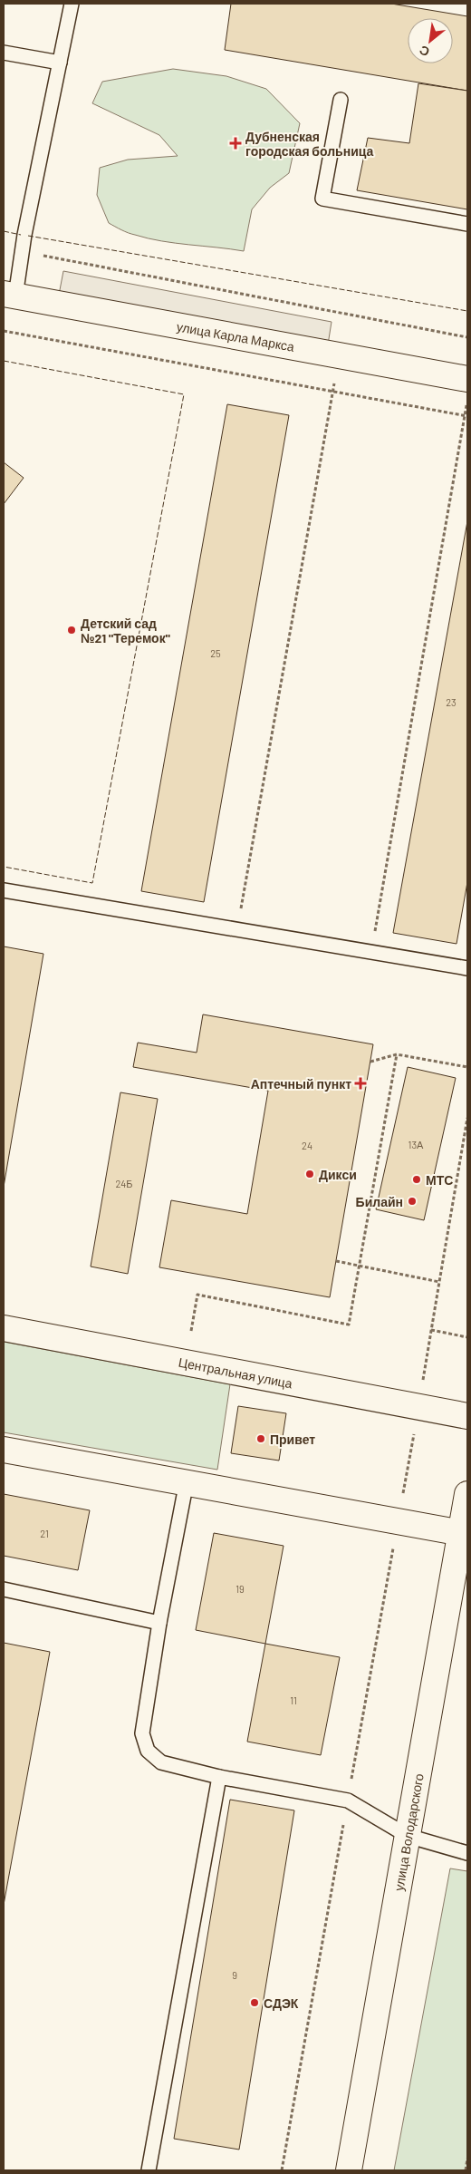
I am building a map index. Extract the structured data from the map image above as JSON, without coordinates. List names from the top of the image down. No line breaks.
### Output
{"streets":{"street":["улица Карла Маркса","Центральная улица","улица Володарского"]},"places":{"health":["Дубненская городская больница","Аптечный пункт"],"other":["Детский сад №21 \"Теремок\"","Дикси","МТС","Билайн","Привет","СДЭК"]},"house_numbers":["25","23","13А","24","24Б","21","19","11","9"],"north":"bottom left"}
